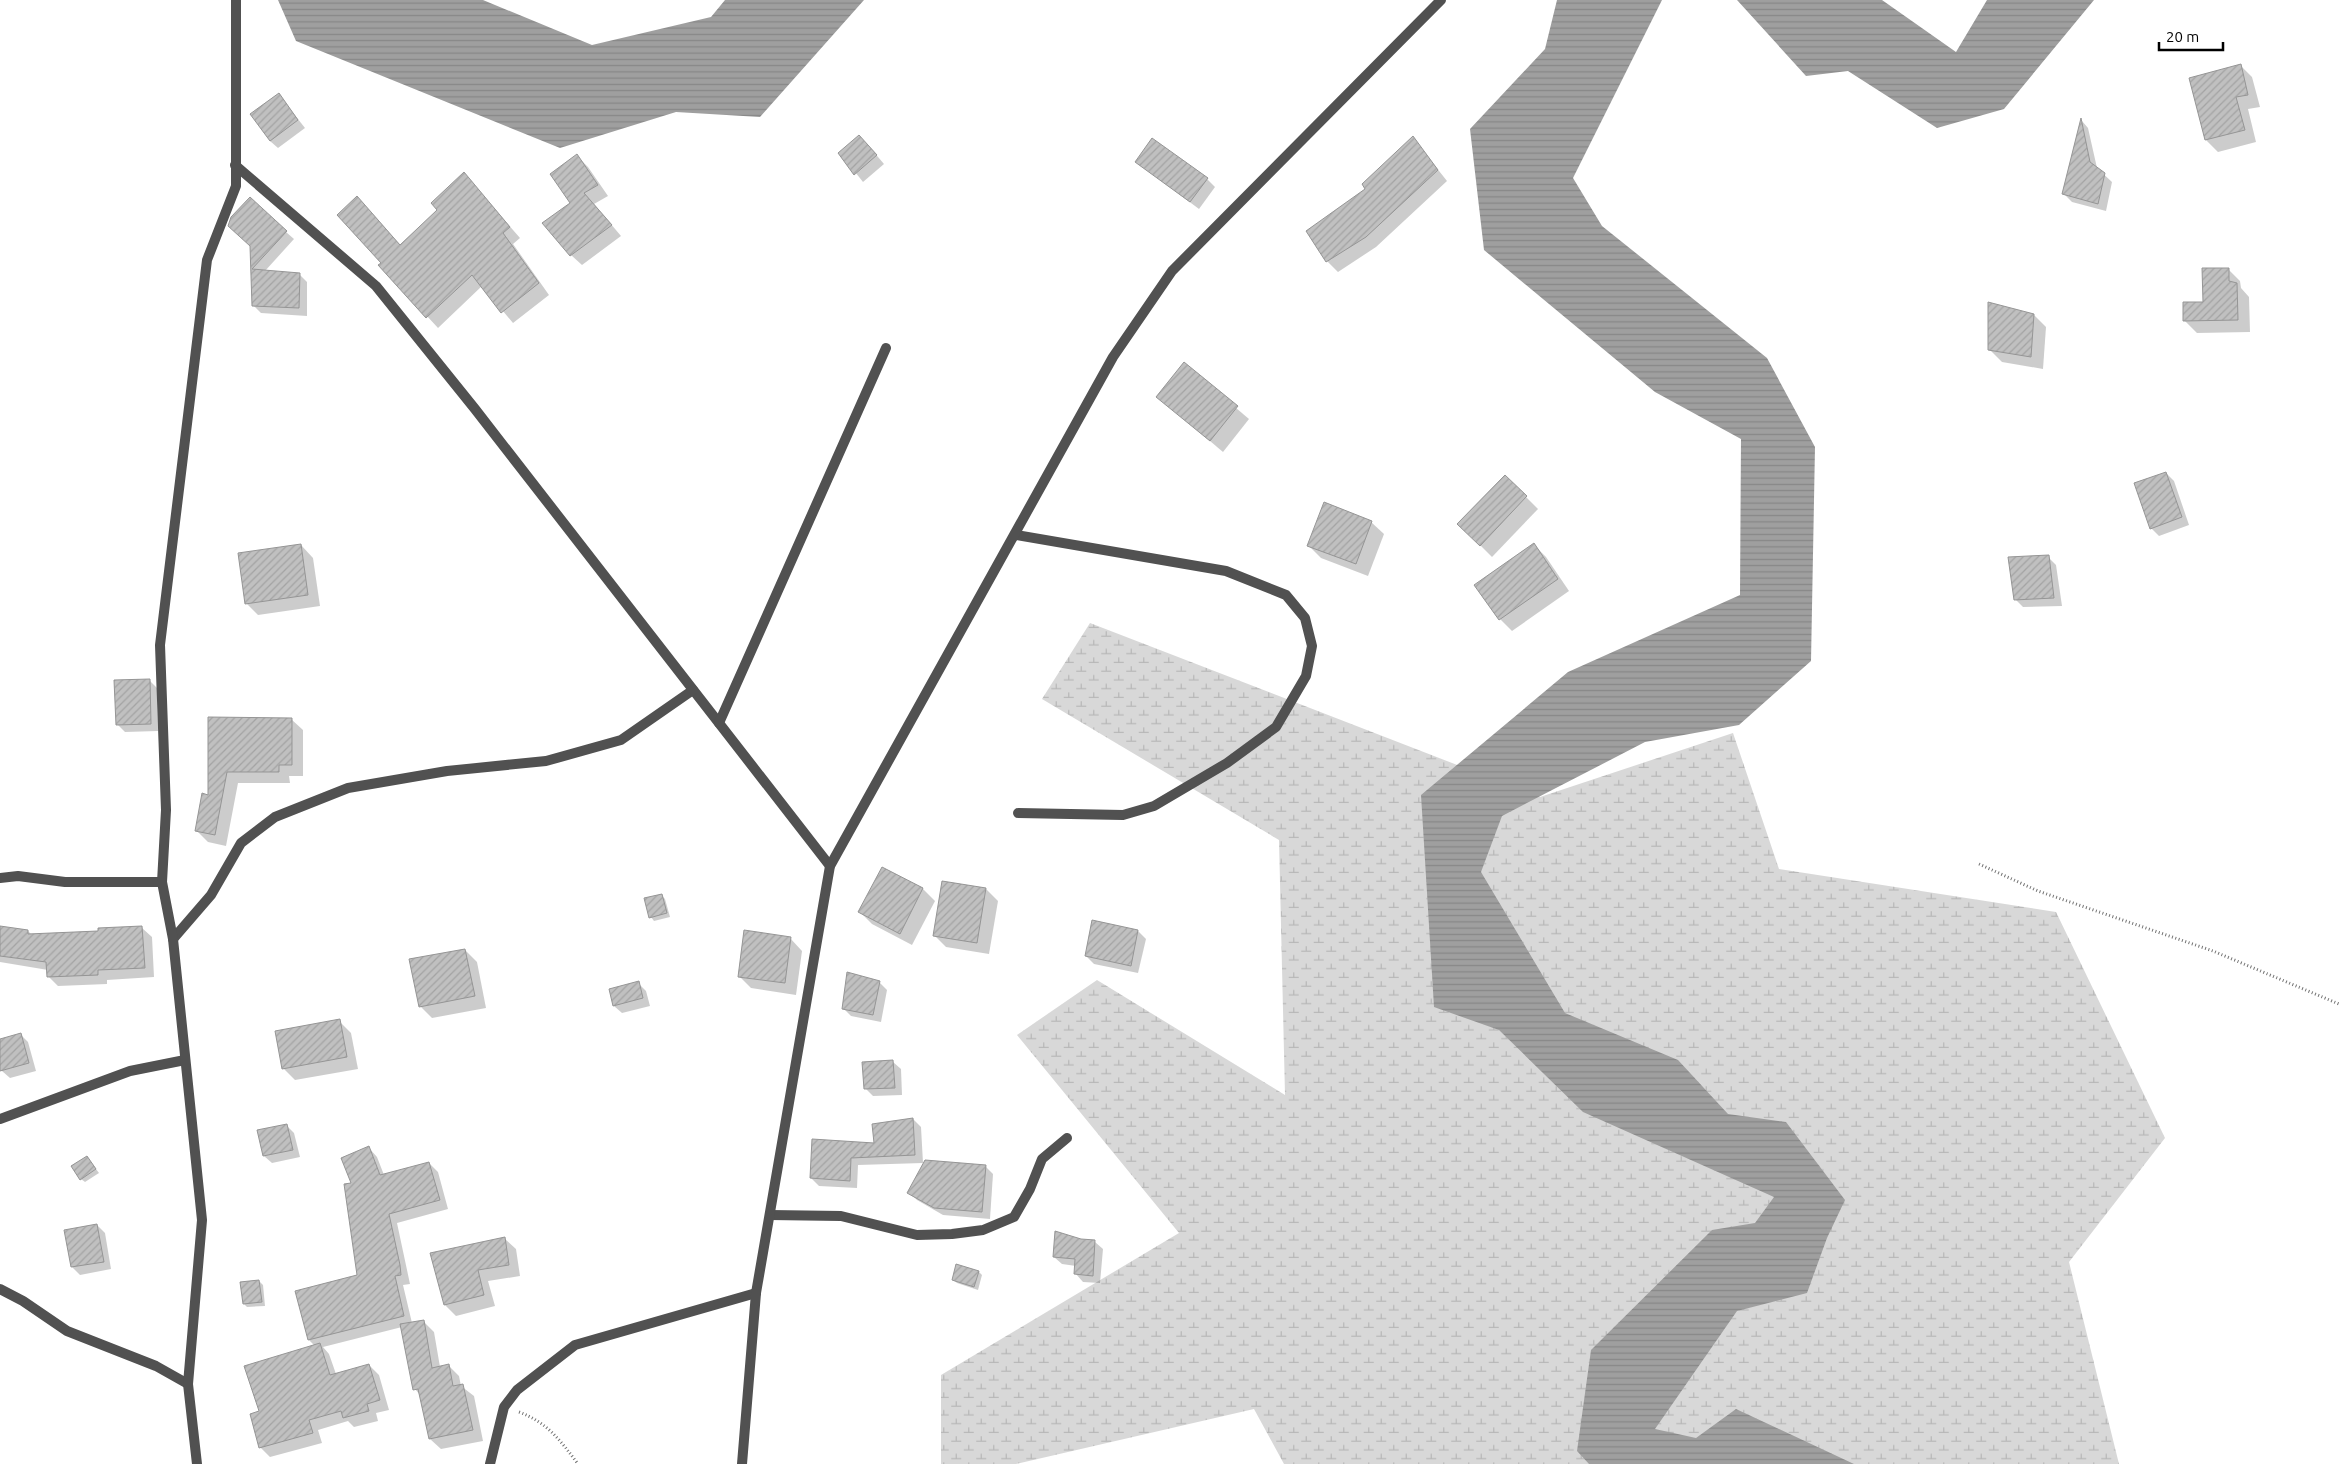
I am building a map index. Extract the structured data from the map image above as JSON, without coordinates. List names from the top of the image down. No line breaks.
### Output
{"scale_bar":"20 m"}
